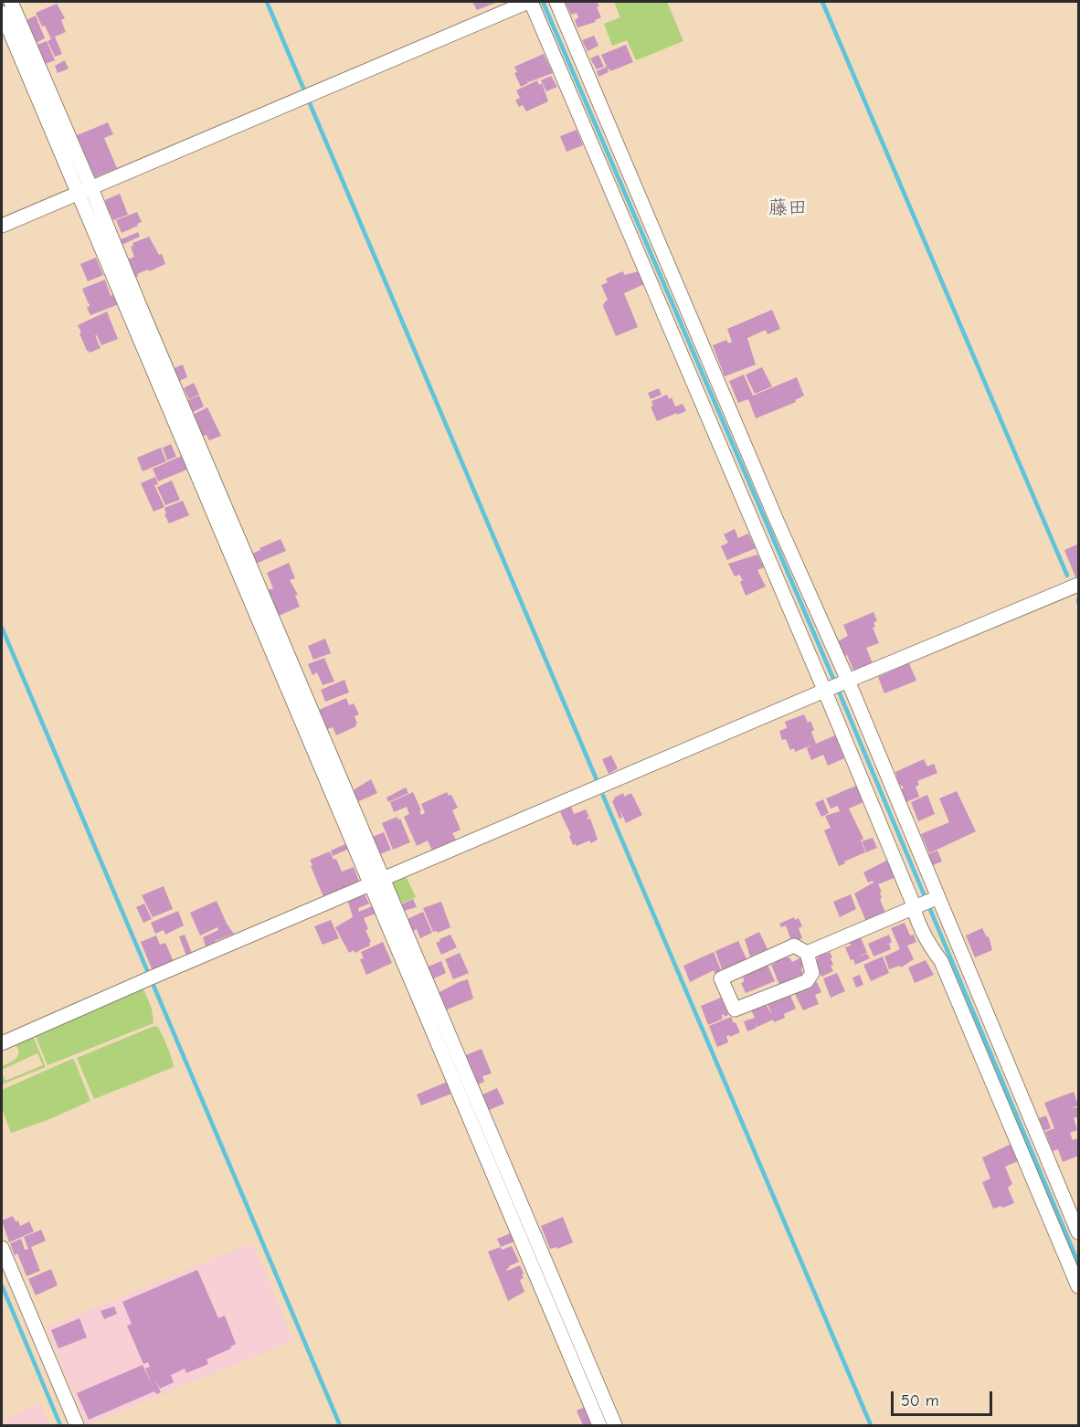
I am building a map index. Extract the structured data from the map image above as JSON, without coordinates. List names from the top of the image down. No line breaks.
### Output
{"districts":["藤田"],"scale_bar":"50 m"}
